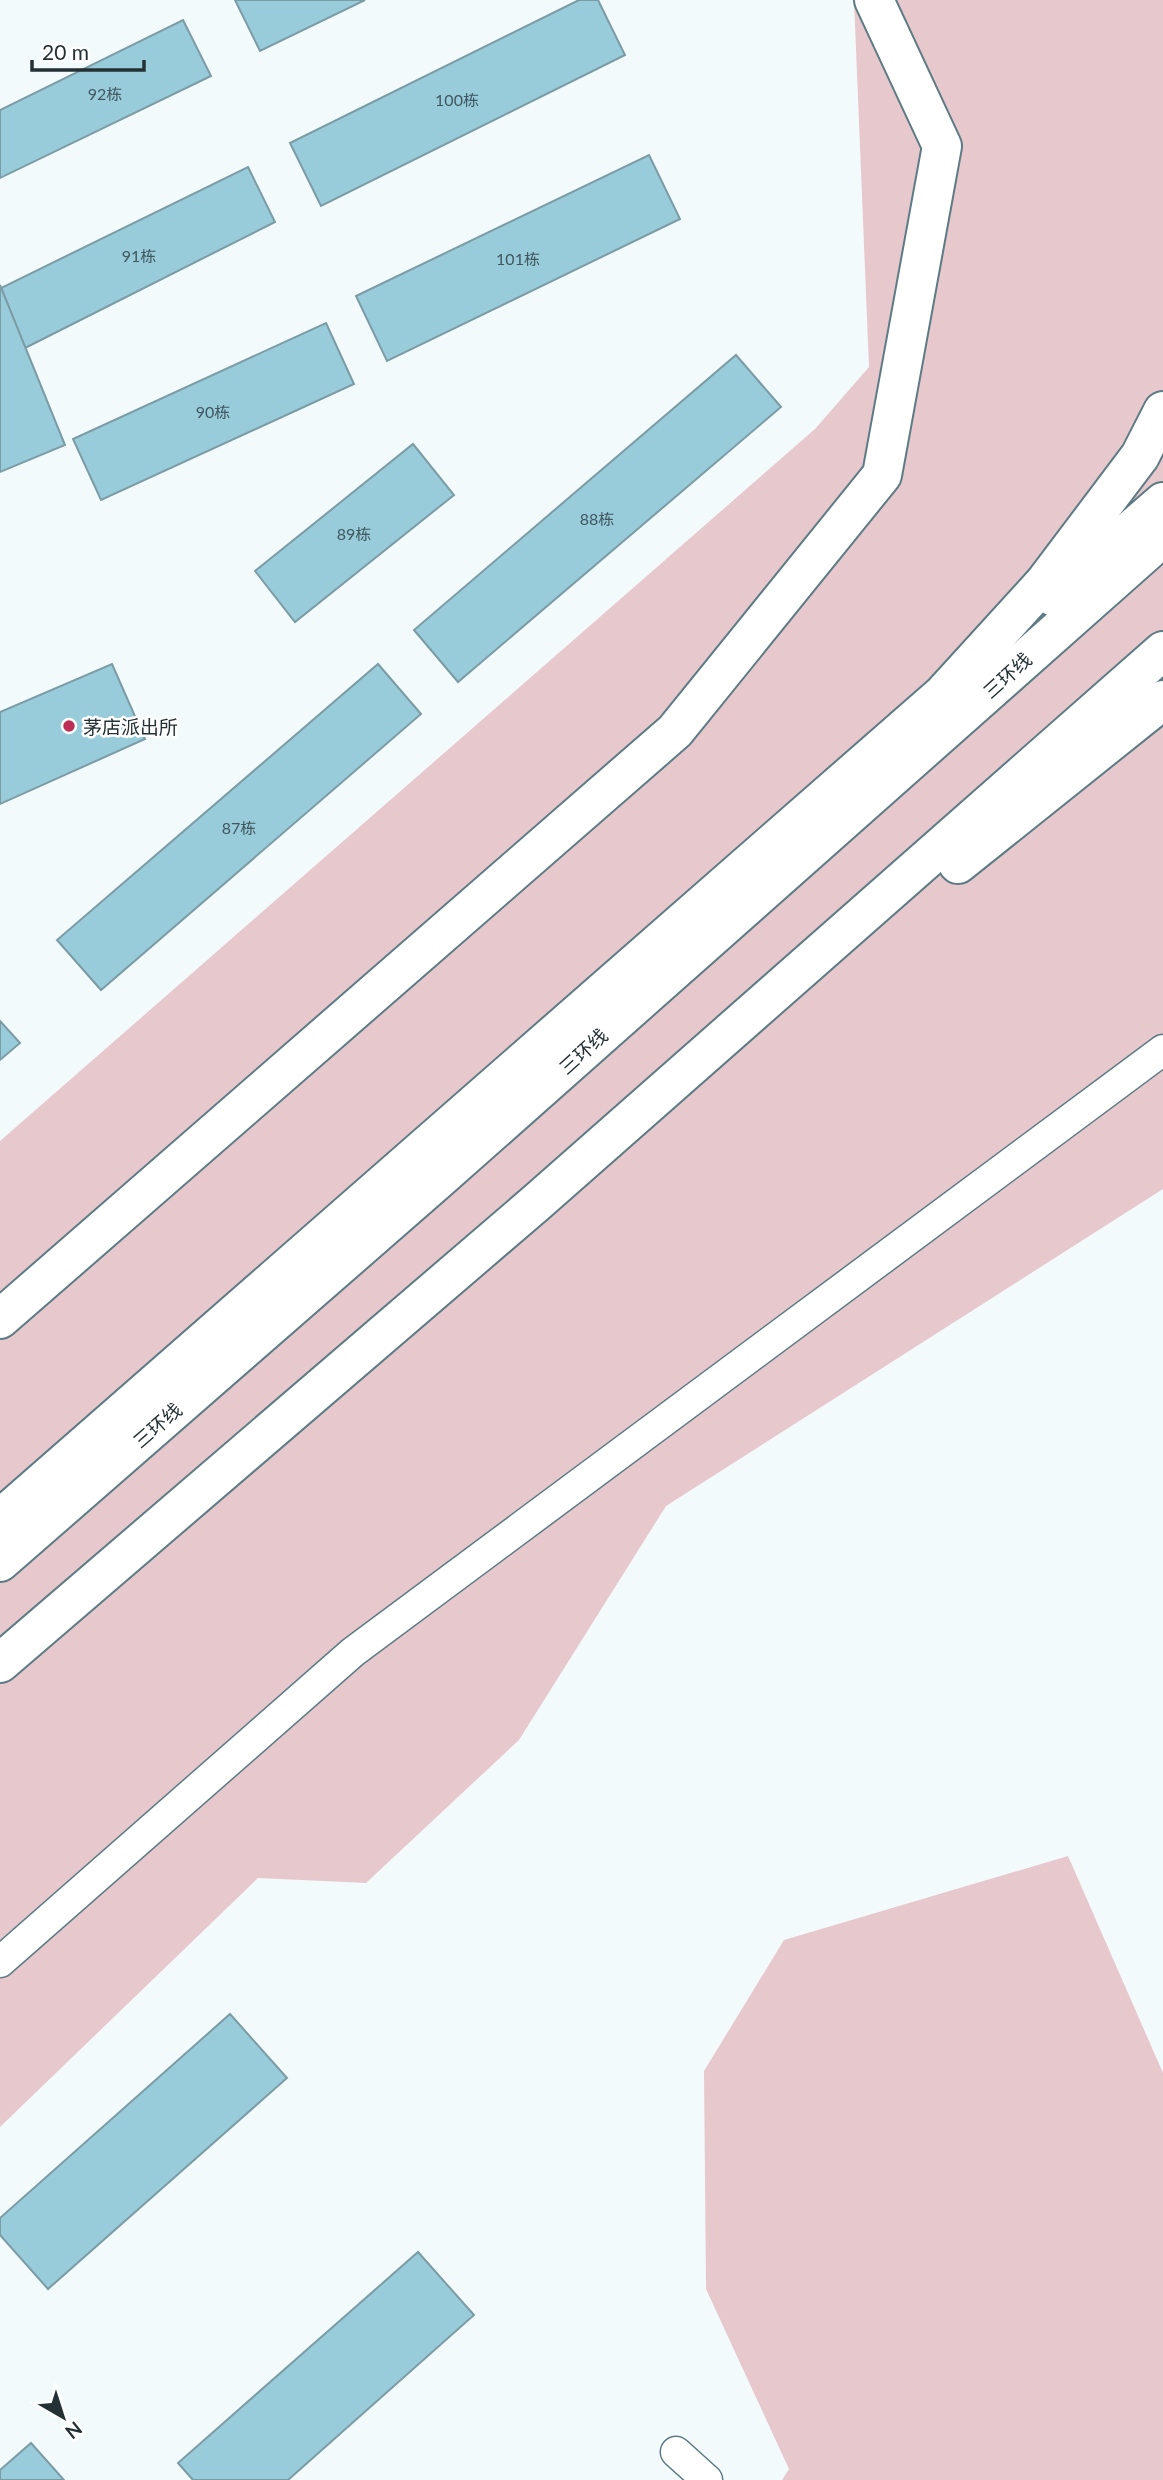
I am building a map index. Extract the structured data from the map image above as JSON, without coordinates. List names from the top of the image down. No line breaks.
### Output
{"streets":{"main road":["三环线"]},"places":["茅店派出所"],"house_numbers":["92栋","100栋","91栋","101栋","90栋","88栋","89栋","87栋"],"scale_bar":"20 m","north":"bottom right"}
